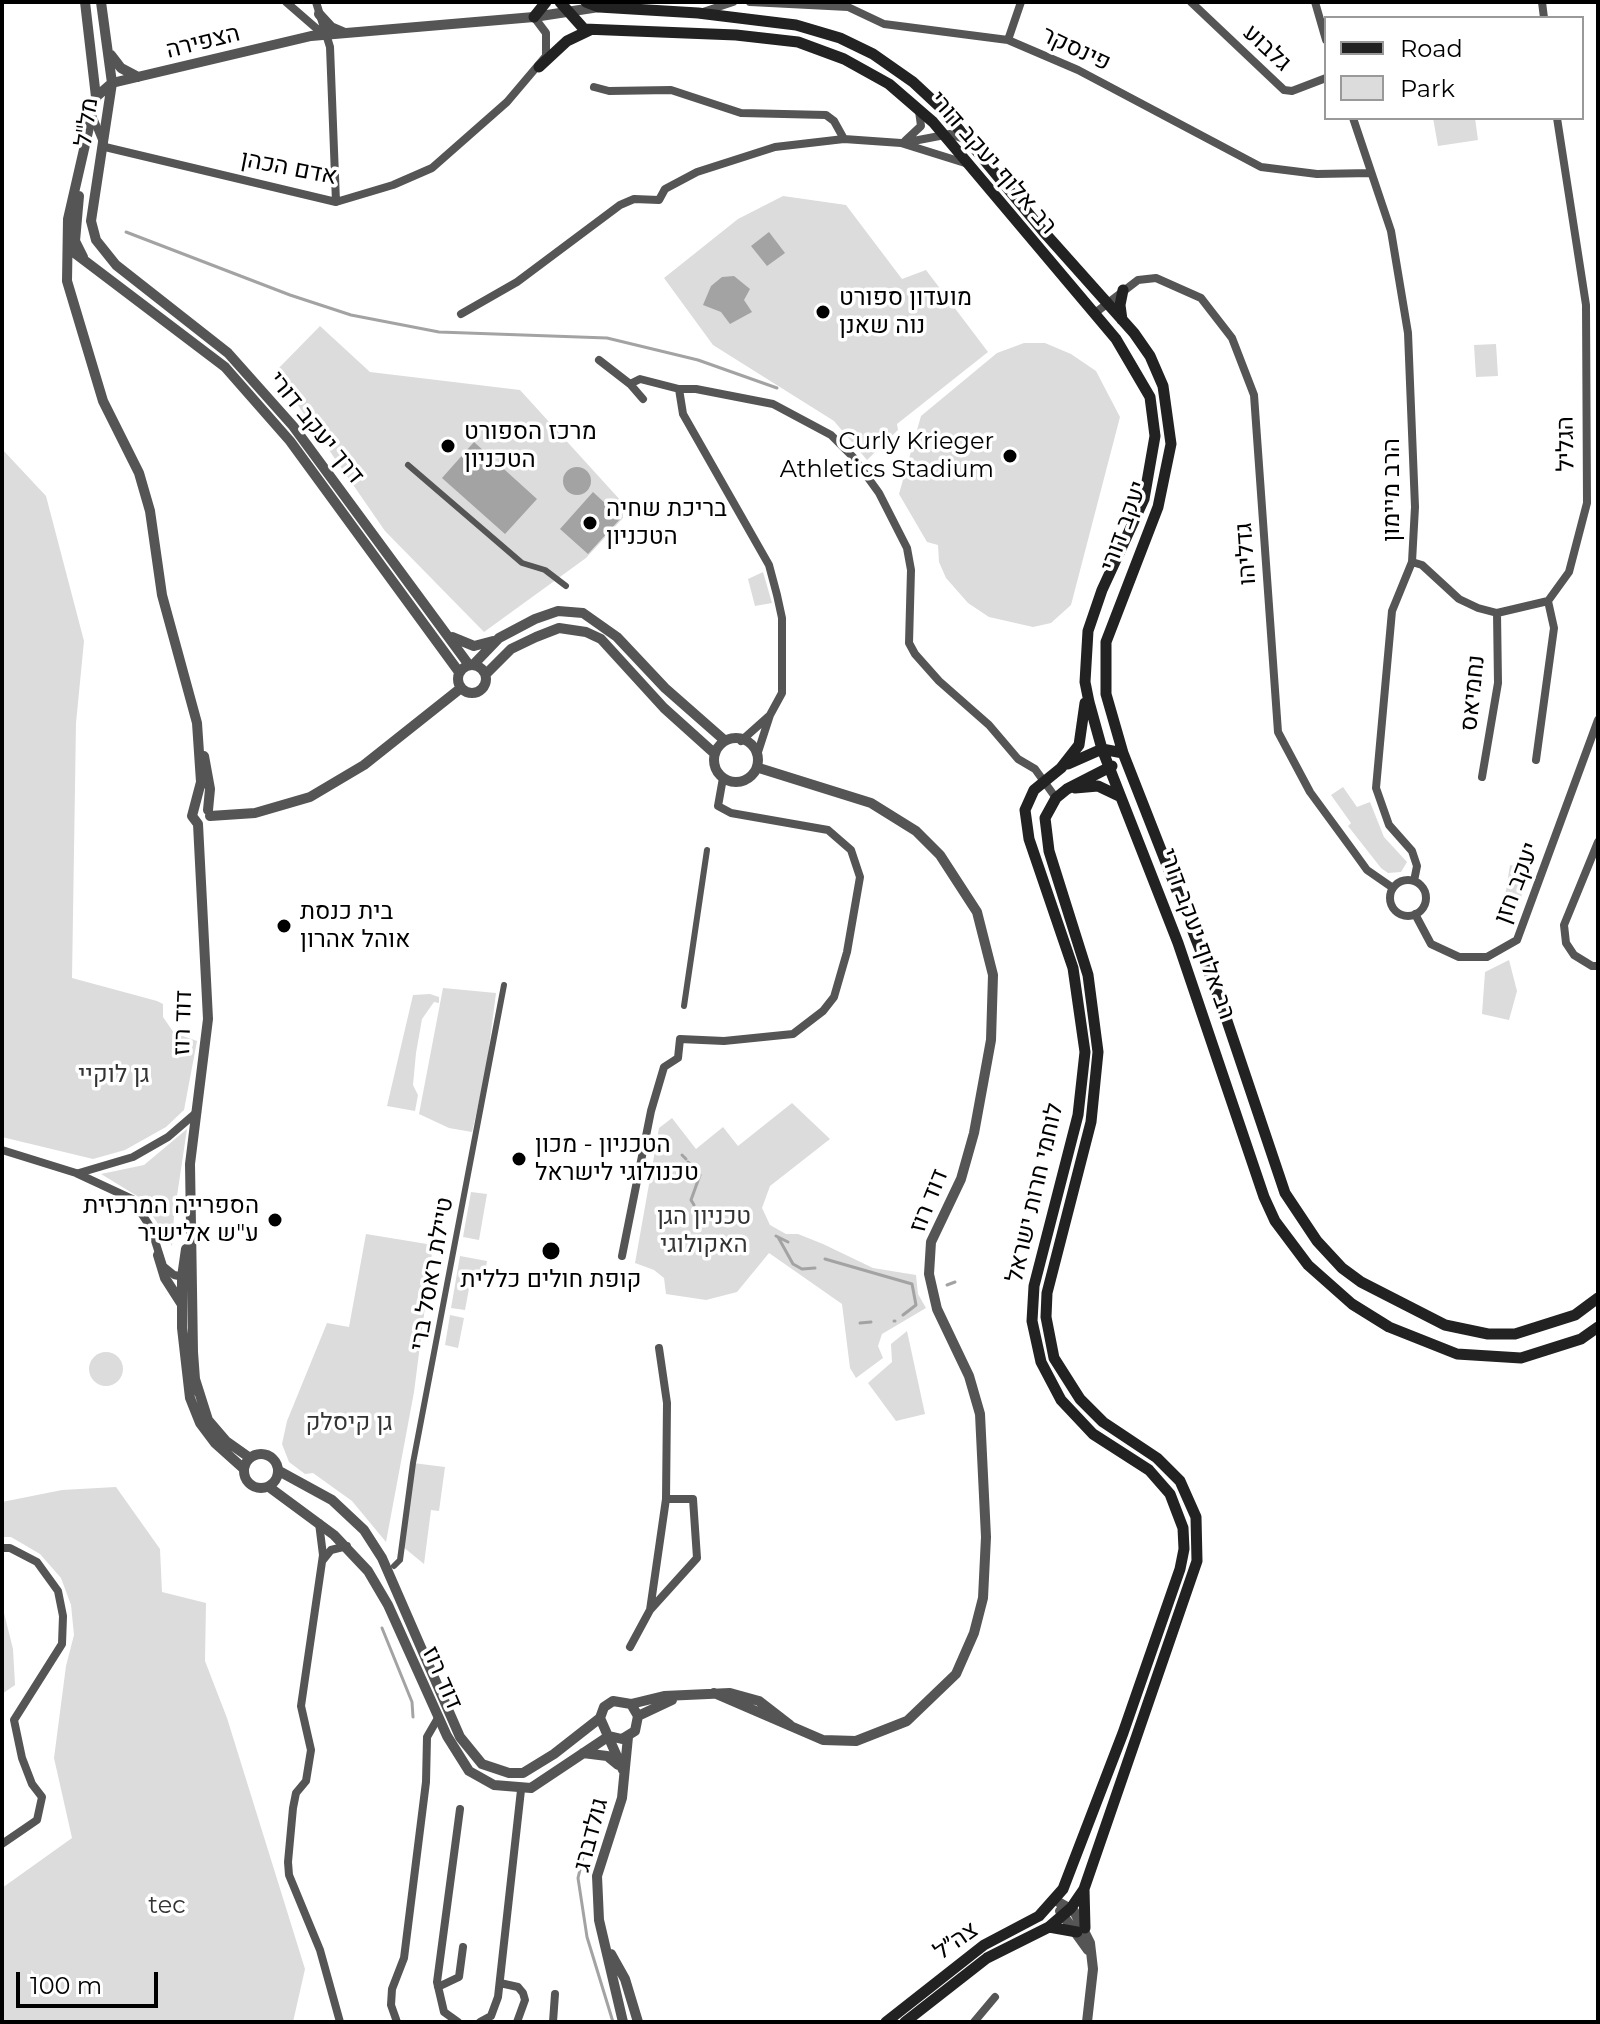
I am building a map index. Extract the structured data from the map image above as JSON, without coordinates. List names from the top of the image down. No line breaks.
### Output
{"streets":{"main road":["רב אלוף יעקב דורי","יעקב דורי","לוחמי חרות ישראל","צה״ל"],"street":["הצפירה","גלבוע","פינסקר","מל\"ל","אדם הכהן","דרך יעקב דורי","הגליל","הרב מיימון","גדליהו","נחמיאס","יעקב חזן","דוד רוז","טיילת ראסל ברי","גולדברג"]},"crossings":[["הצפירה","מל\"ל"],["פינסקר","הרב מיימון"],["מל\"ל","אדם הכהן"],["רב אלוף יעקב דורי","יעקב דורי"],["רב אלוף יעקב דורי","גדליהו"],["הרב מיימון","גדליהו"],["הרב מיימון","יעקב חזן"],["גדליהו","יעקב חזן"],["דוד רוז","גולדברג"],["לוחמי חרות ישראל","צה״ל"]],"parks":["גן לוקיי","טכניון הגן האקולוגי","גן קיסלק","tec"],"places":["מועדון ספורט נוה שאנן","מרכז הספורט הטכניון","Curly Krieger Athletics Stadium","בריכת שחיה הטכניון","בית כנסת אוהל אהרון","הטכניון - מכון טכנולוגי לישראל","הספרייה המרכזית ע\"ש אלישיר","קופת חולים כללית"],"legend":["Road","Park"],"scale_bar":"100 m"}
